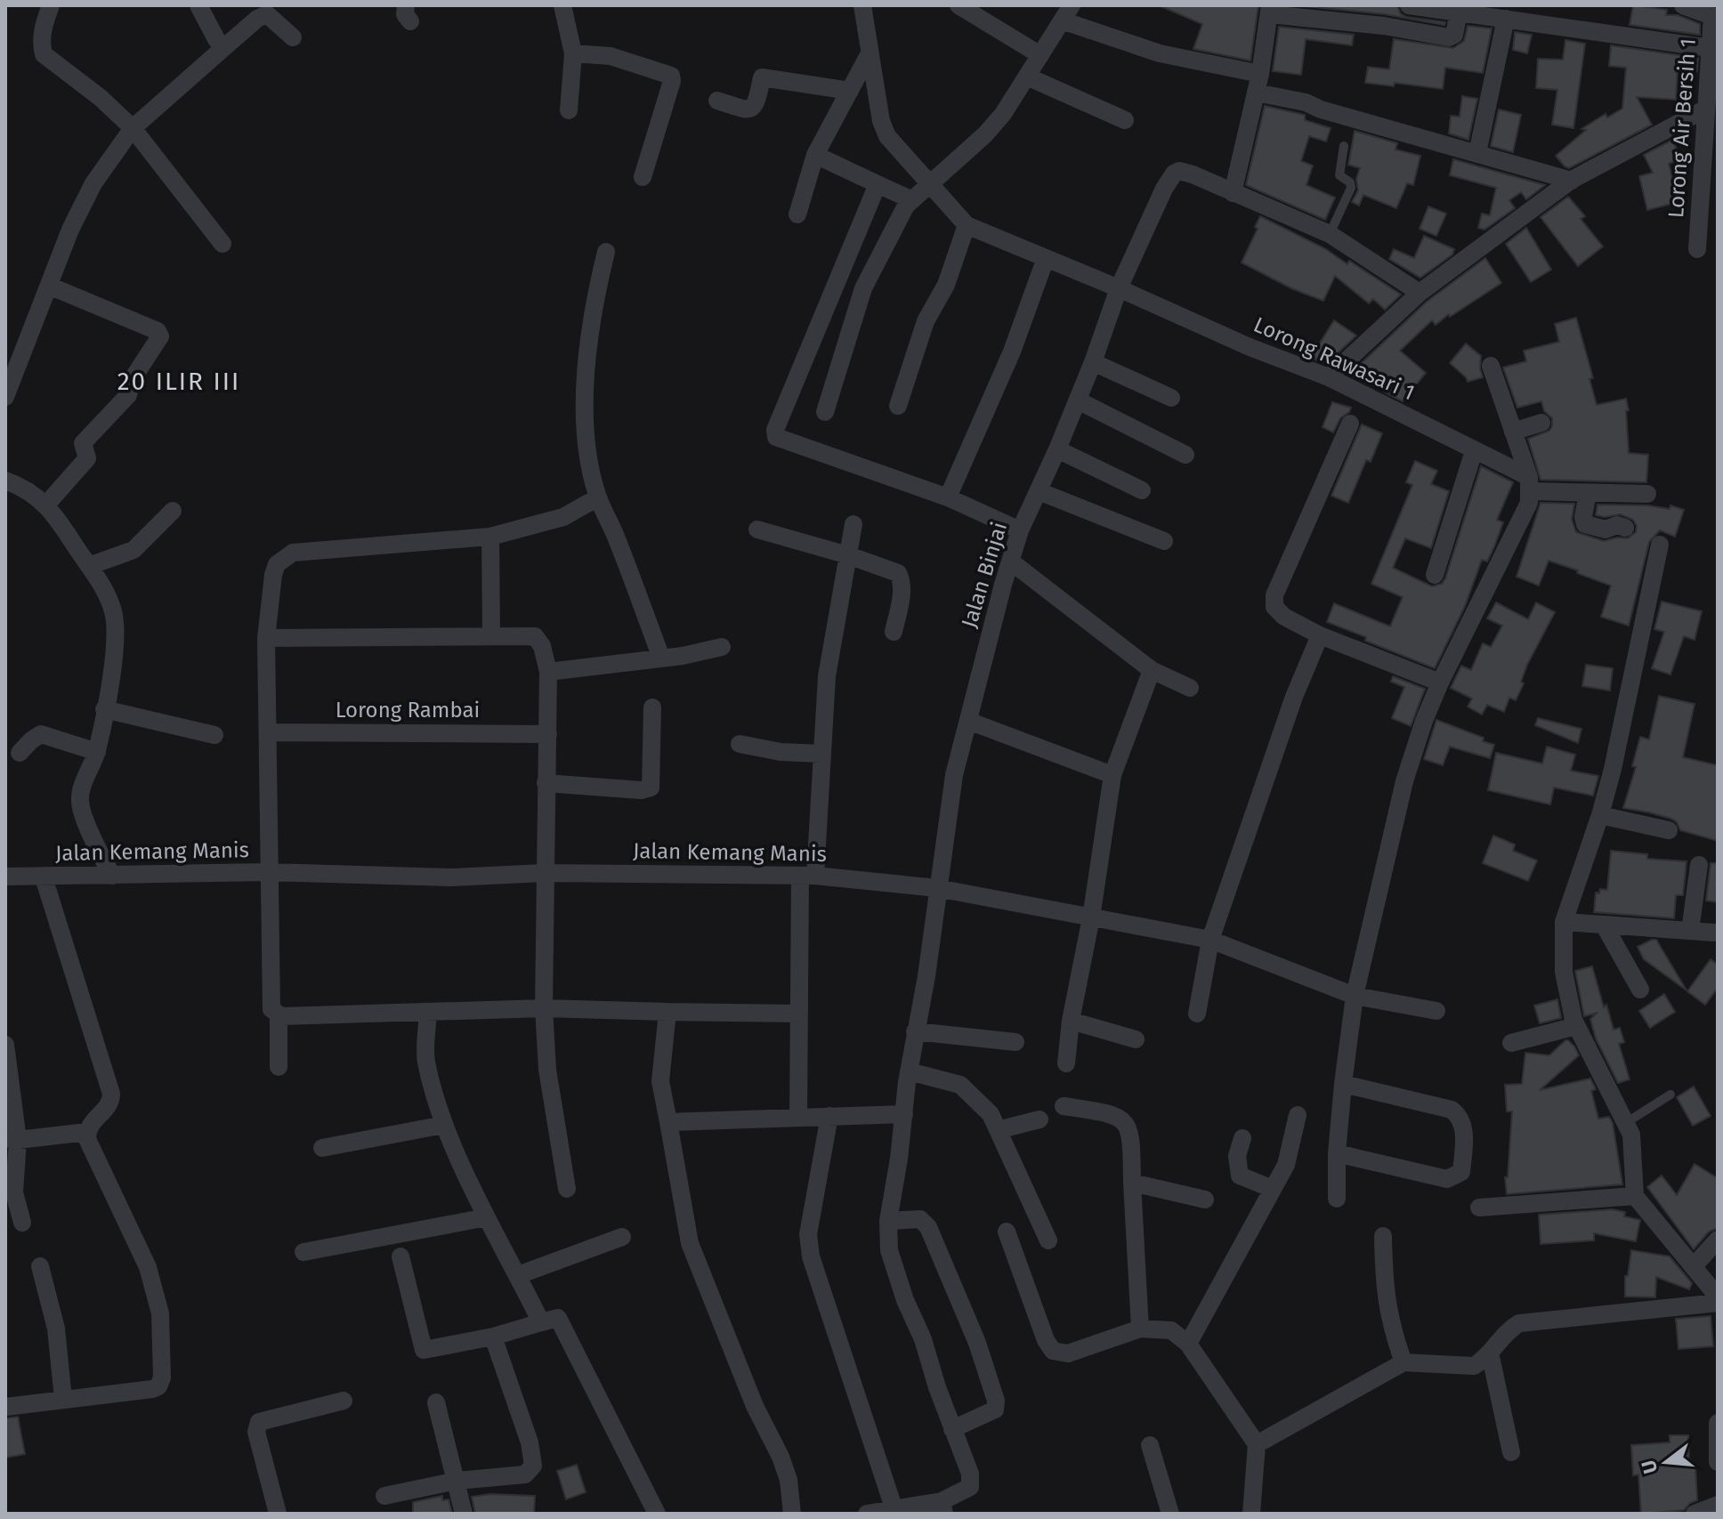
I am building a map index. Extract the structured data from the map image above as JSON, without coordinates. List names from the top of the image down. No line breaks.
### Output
{"streets":{"street":["Lorong Air Bersih 1","Lorong Rawasari 1","Jalan Binjai","Lorong Rambai","Jalan Kemang Manis"]},"crossings":[["Lorong Rawasari 1","Jalan Binjai"],["Jalan Binjai","Jalan Kemang Manis"]],"districts":["20 ILIR III"],"north":"left"}
